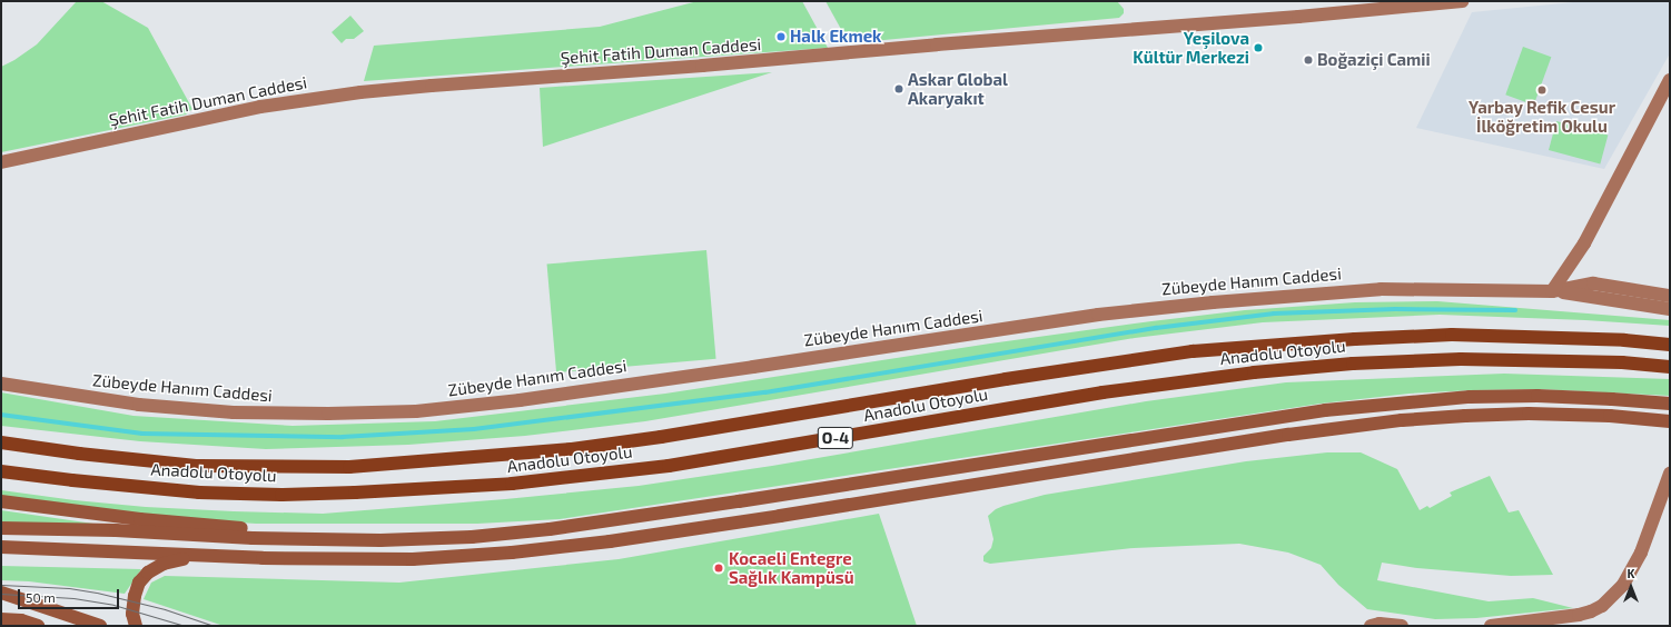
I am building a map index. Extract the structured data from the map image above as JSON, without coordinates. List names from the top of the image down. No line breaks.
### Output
{"streets":{"highway":["Anadolu Otoyolu","O-4"],"street":["Şehit Fatih Duman Caddesi","Zübeyde Hanım Caddesi"]},"places":["Halk Ekmek","Yeşilova Kültür Merkezi","Boğaziçi Camii","Askar Global Akaryakıt","Yarbay Refik Cesur İlköğretim Okulu","Kocaeli Entegre Sağlık Kampüsü"],"scale_bar":"50 m","north":"top"}
